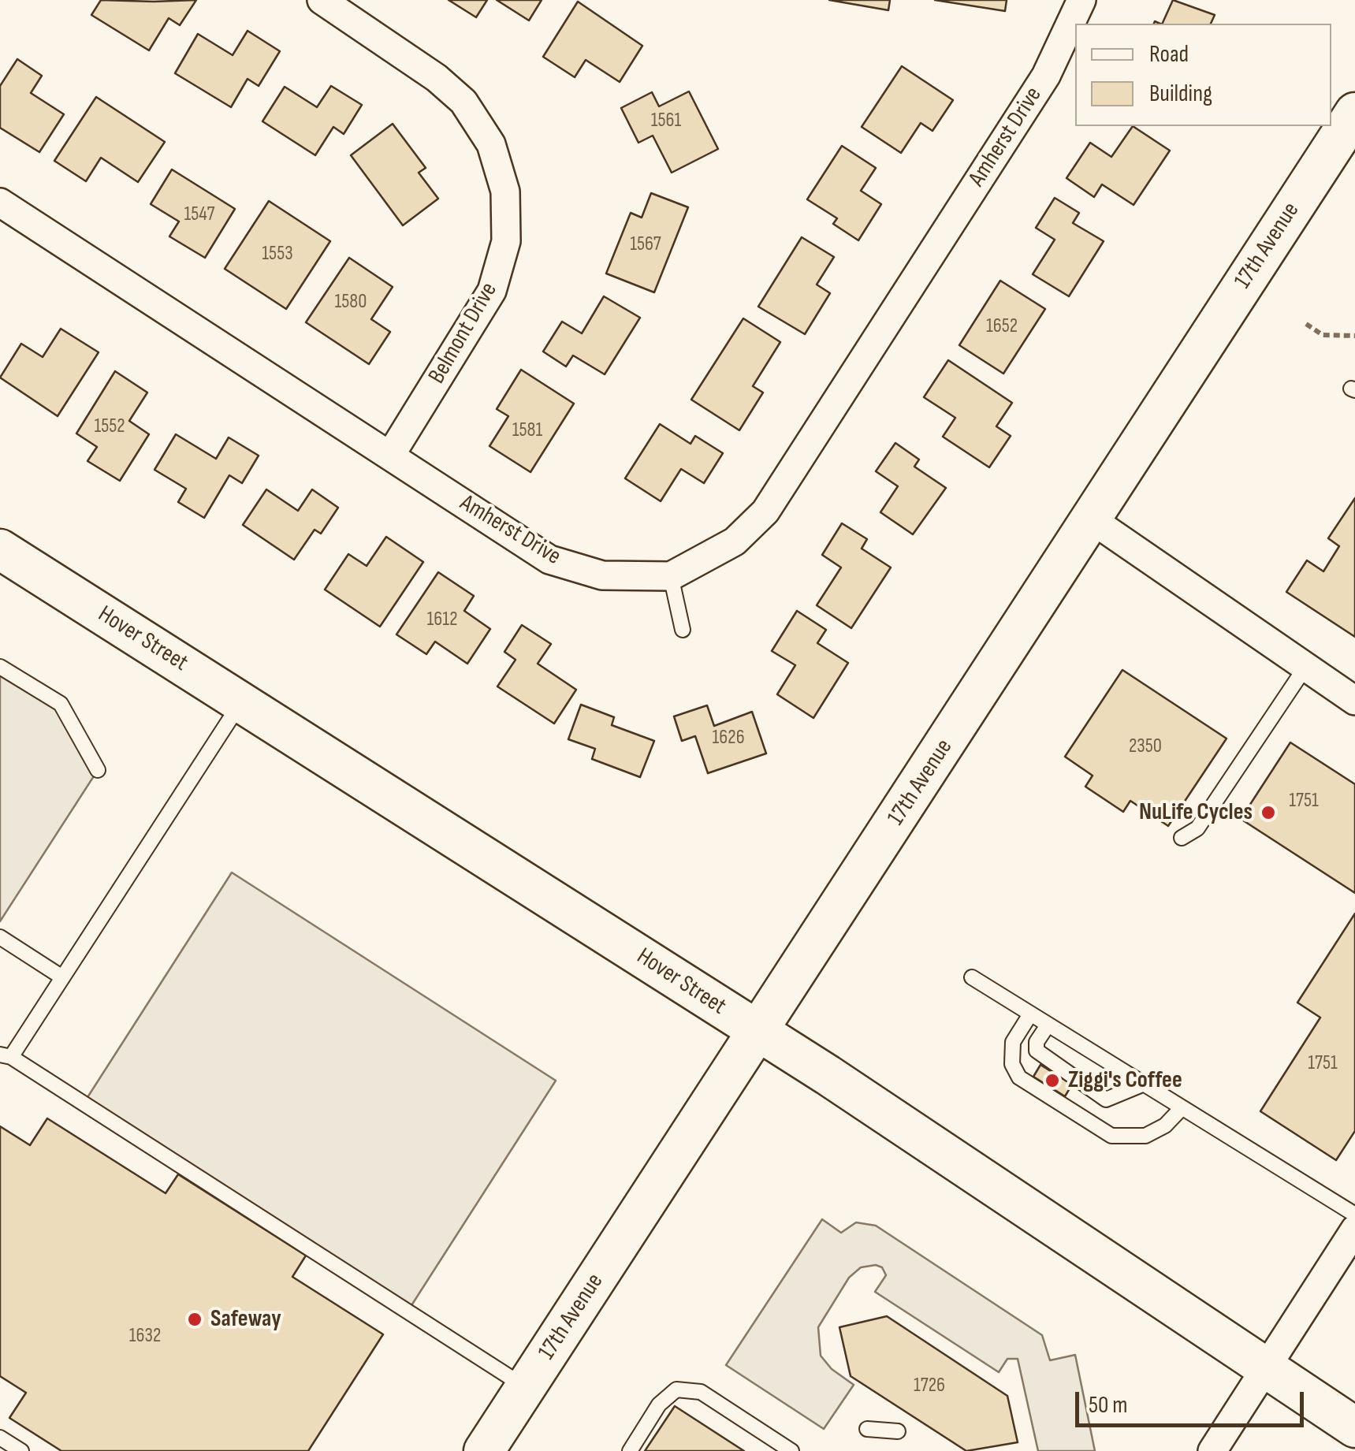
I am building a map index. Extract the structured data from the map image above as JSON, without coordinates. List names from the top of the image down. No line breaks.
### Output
{"streets":{"main road":["17th Avenue","Hover Street"],"street":["Amherst Drive","Belmont Drive"]},"crossings":[["Amherst Drive","Belmont Drive"],["17th Avenue","Hover Street"]],"places":["NuLife Cycles","Ziggi's Coffee","Safeway"],"house_numbers":["1561","1547","1567","1553","1580","1652","1552","1581","1612","1626","2350","1751","1751","1632","1726"],"legend":["Road","Building"],"scale_bar":"50 m"}
